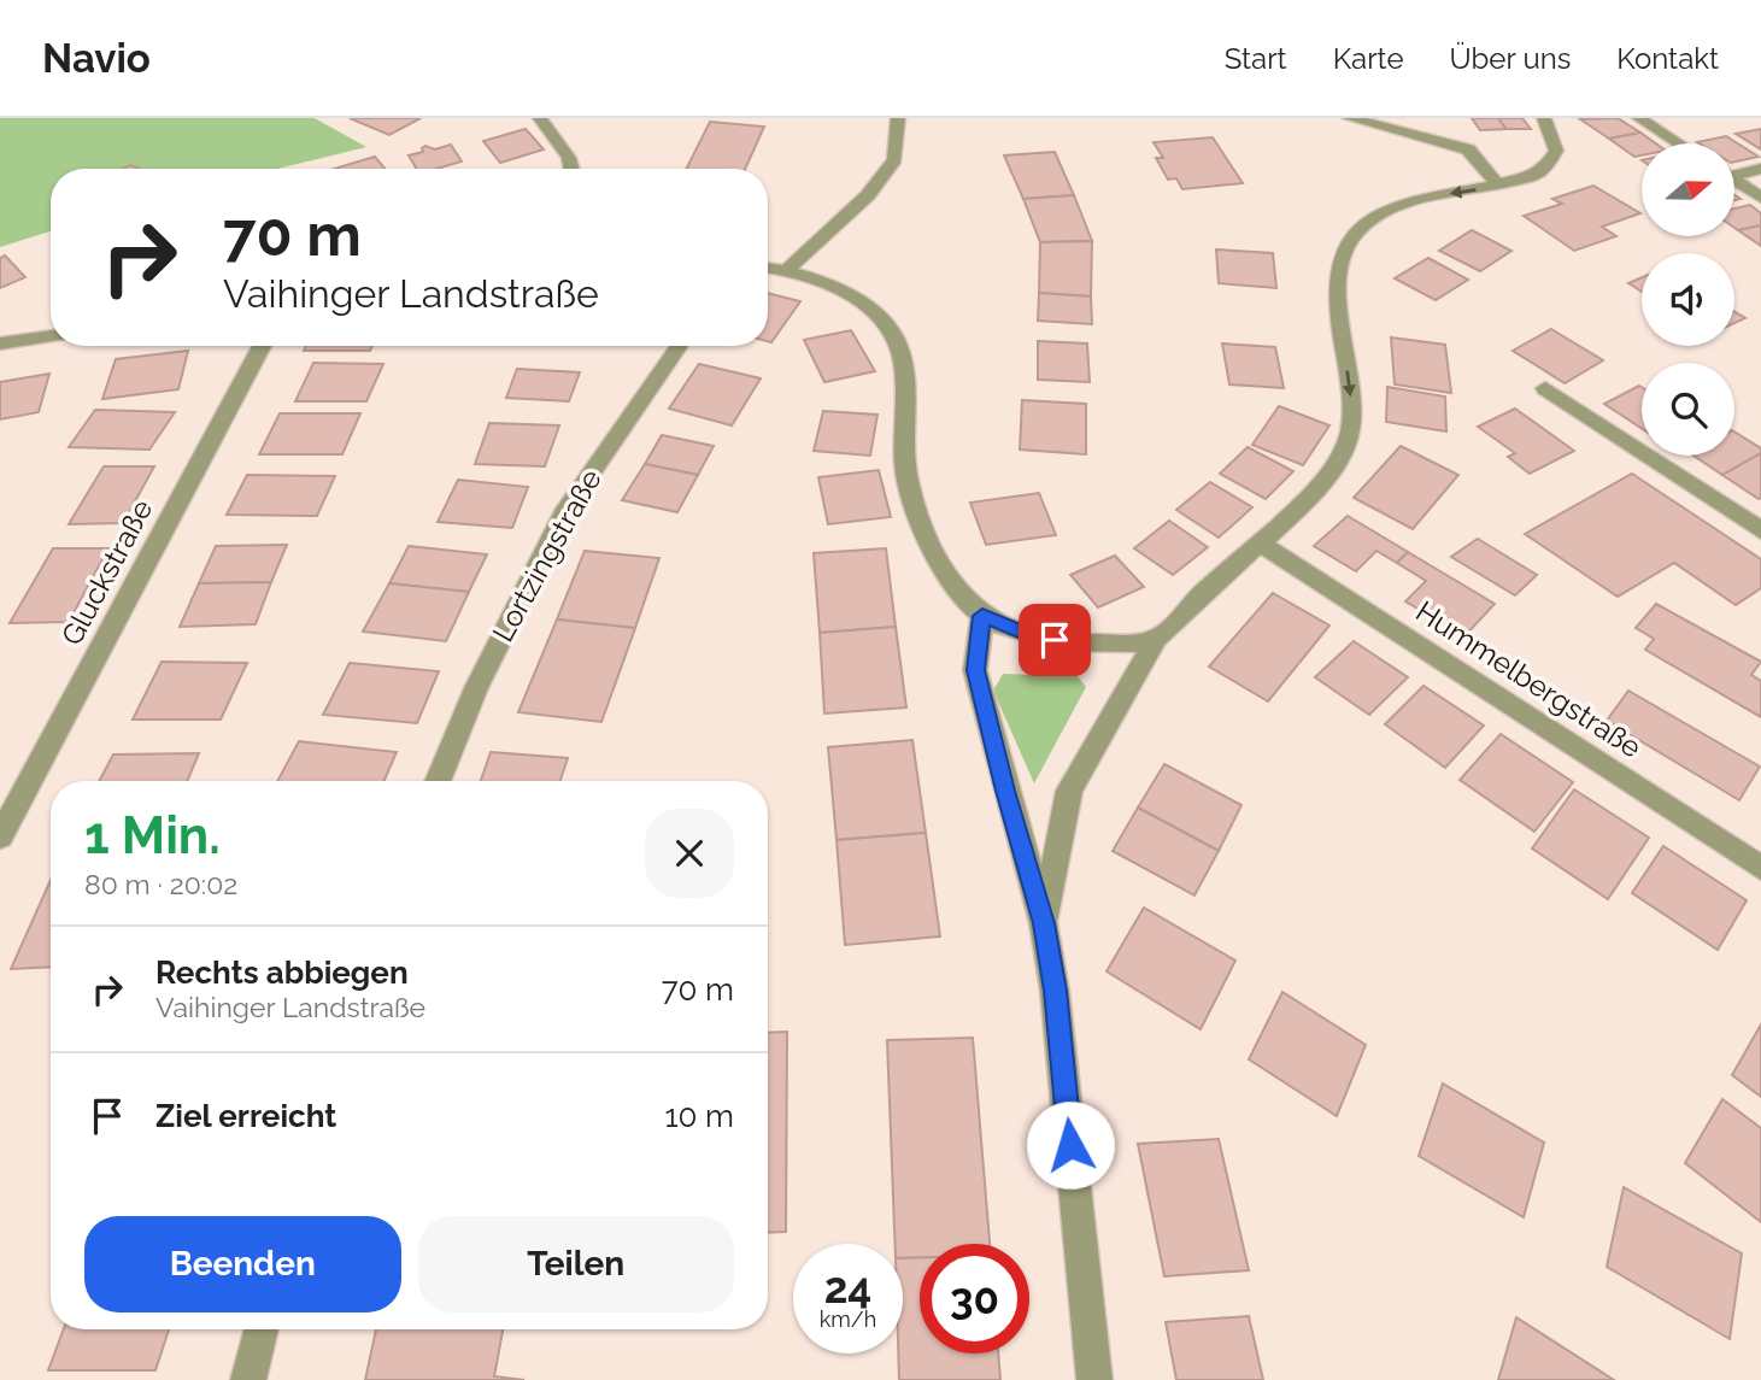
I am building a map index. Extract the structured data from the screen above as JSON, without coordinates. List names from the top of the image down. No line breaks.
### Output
{"streets":{"street":["Lortzingstraße","Gluckstraße","Hummelbergstraße"]},"north":"right","page":{"header":"Navio","nav":["Start","Karte","Über uns","Kontakt"],"turn":["70 m","Vaihinger Landstraße"],"heading":["1 Min.","80 m · 20:02"],"list":[{"name":"Rechts abbiegen","note":"Vaihinger Landstraße","value":"70 m"},{"name":"Ziel erreicht","value":"10 m"}],"buttons":["Beenden","Teilen"],"speed":"24 km/h","limit":"30"}}
